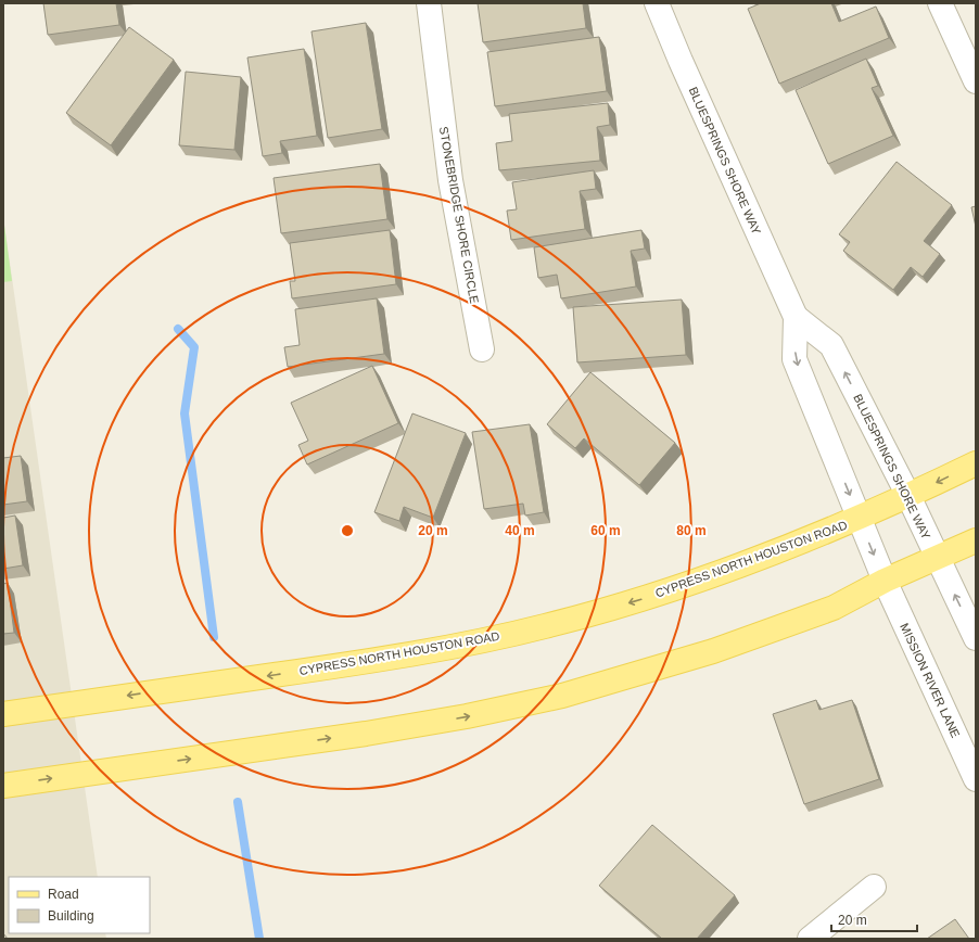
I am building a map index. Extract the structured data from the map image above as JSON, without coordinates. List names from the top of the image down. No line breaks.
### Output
{"streets":{"main road":["CYPRESS NORTH HOUSTON ROAD"],"street":["BLUESPRINGS SHORE WAY","STONEBRIDGE SHORE CIRCLE","MISSION RIVER LANE"]},"crossings":[["BLUESPRINGS SHORE WAY","CYPRESS NORTH HOUSTON ROAD"],["BLUESPRINGS SHORE WAY","MISSION RIVER LANE"]],"legend":["Road","Building"],"scale_bar":"20 m","rings":["20 m","40 m","60 m","80 m"]}
